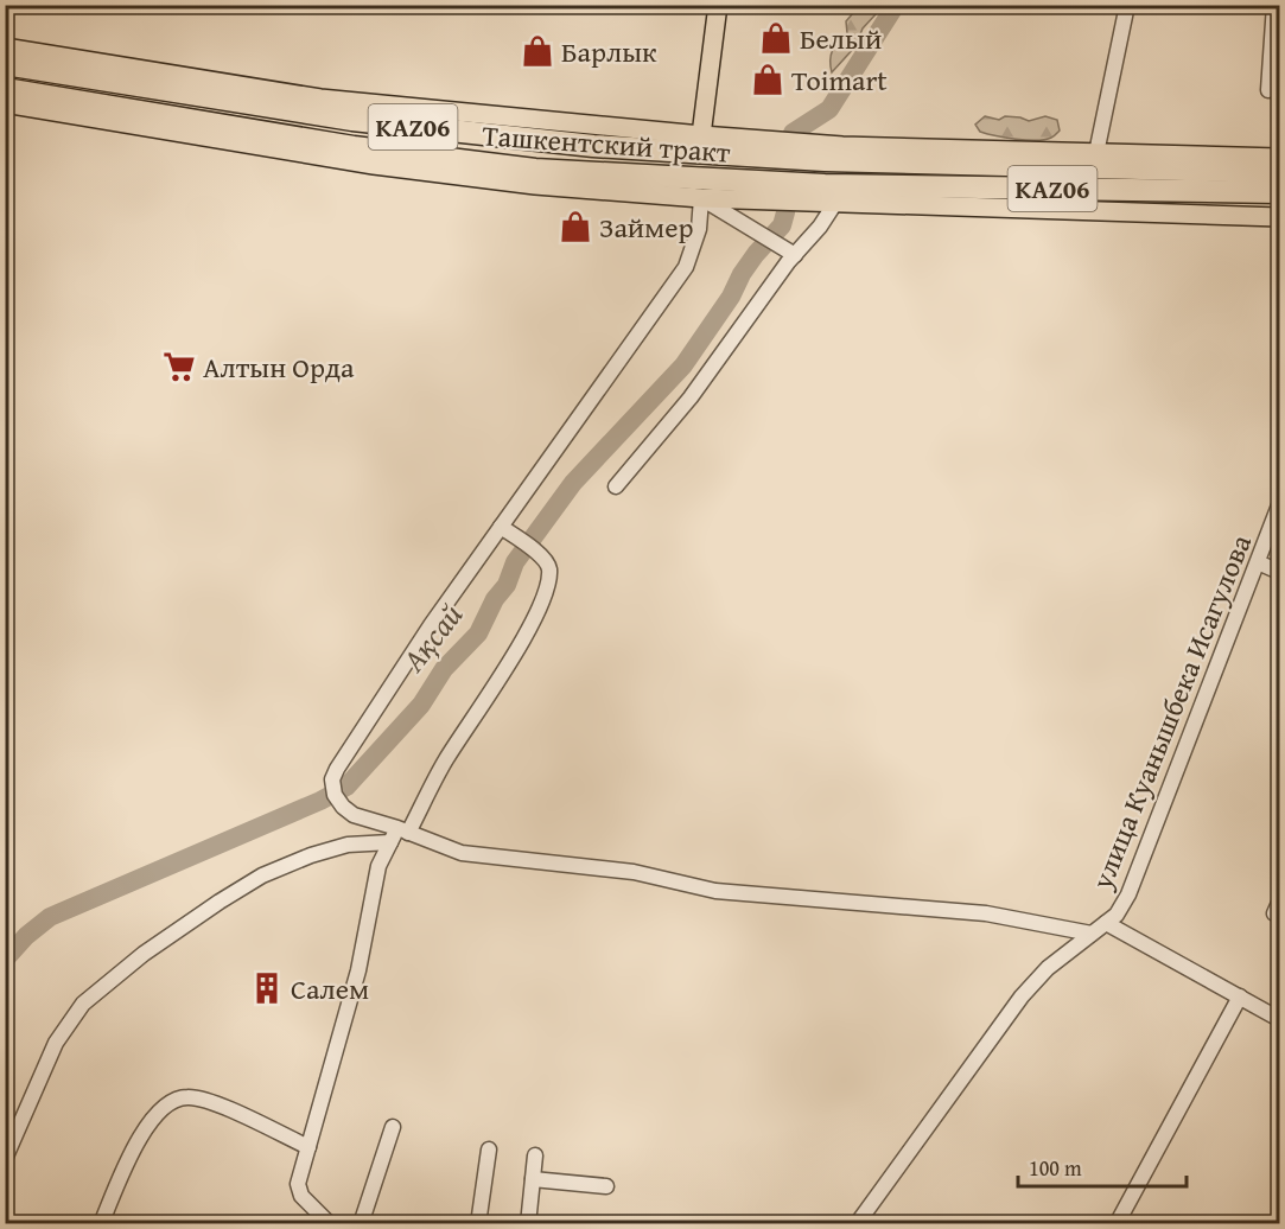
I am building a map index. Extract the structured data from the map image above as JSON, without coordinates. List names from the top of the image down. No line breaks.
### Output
{"streets":{"highway":["KАZ06","Ташкентский тракт"],"street":["улица Куанышбека Исагулова"]},"crossings":[["KАZ06","Ташкентский тракт"]],"water":["Ақсай"],"places":{"shop":["Белый","Барлык","Toimart","Займер"],"supermarket":["Алтын Орда"],"building":["Салем"]},"scale_bar":"100 m"}
